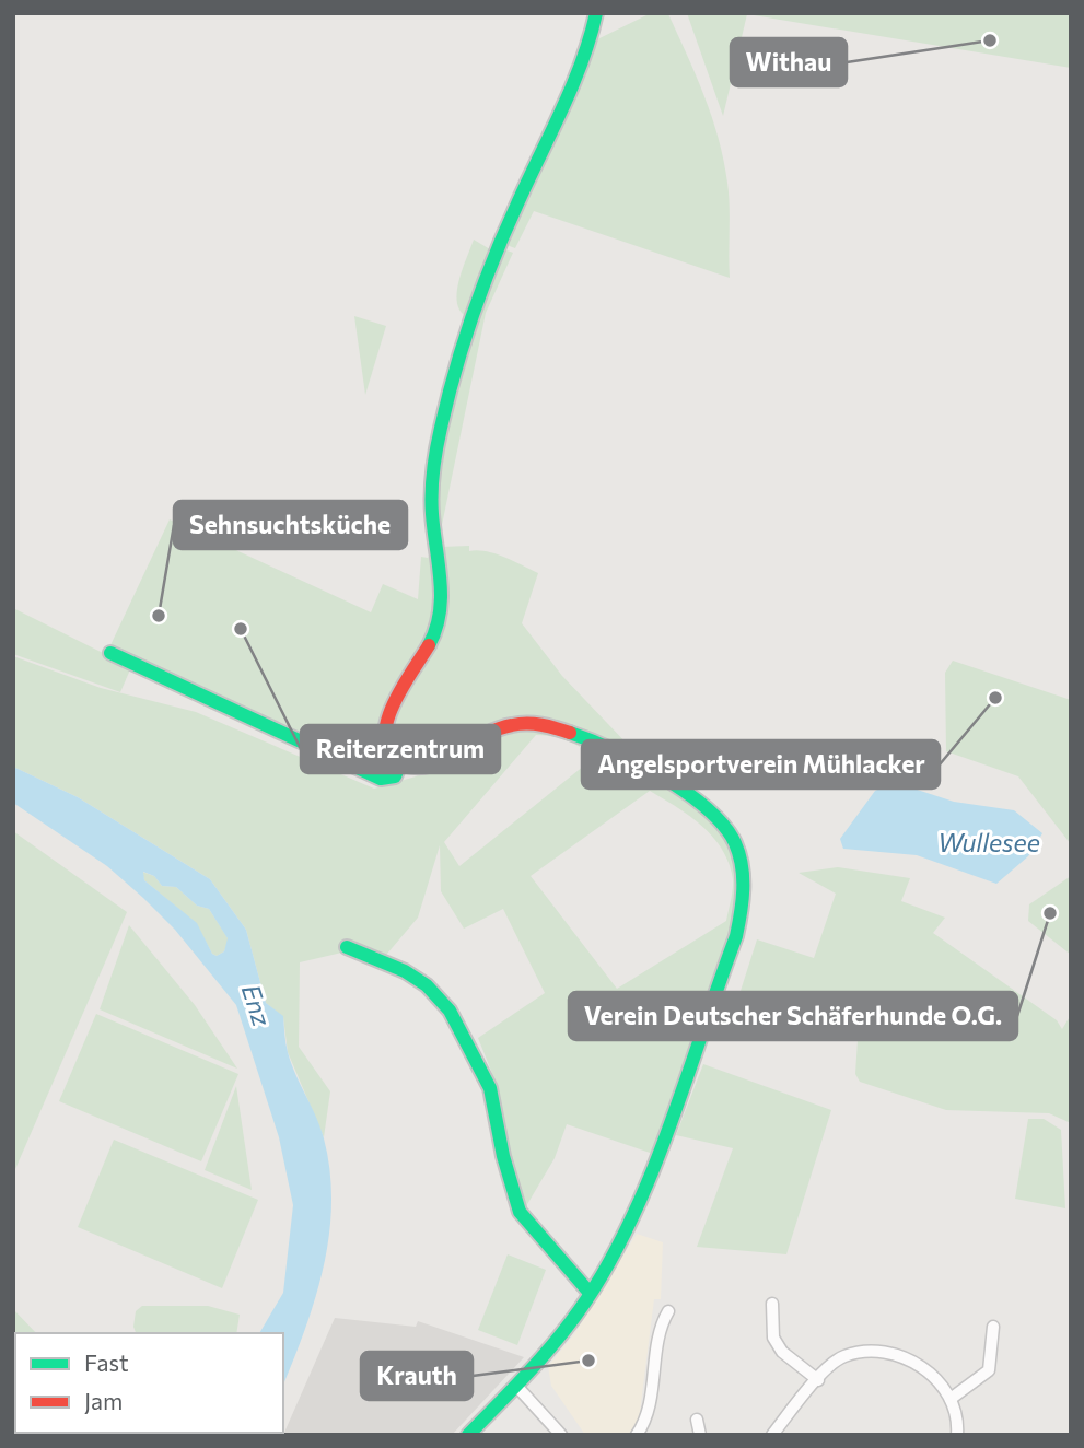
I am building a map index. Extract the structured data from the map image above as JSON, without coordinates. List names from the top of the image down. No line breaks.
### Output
{"water":["Wullesee","Enz"],"places":["Withau","Sehnsuchtsküche","Reiterzentrum","Angelsportverein Mühlacker","Verein Deutscher Schäferhunde O.G.","Krauth"],"legend":["Fast","Jam"]}
